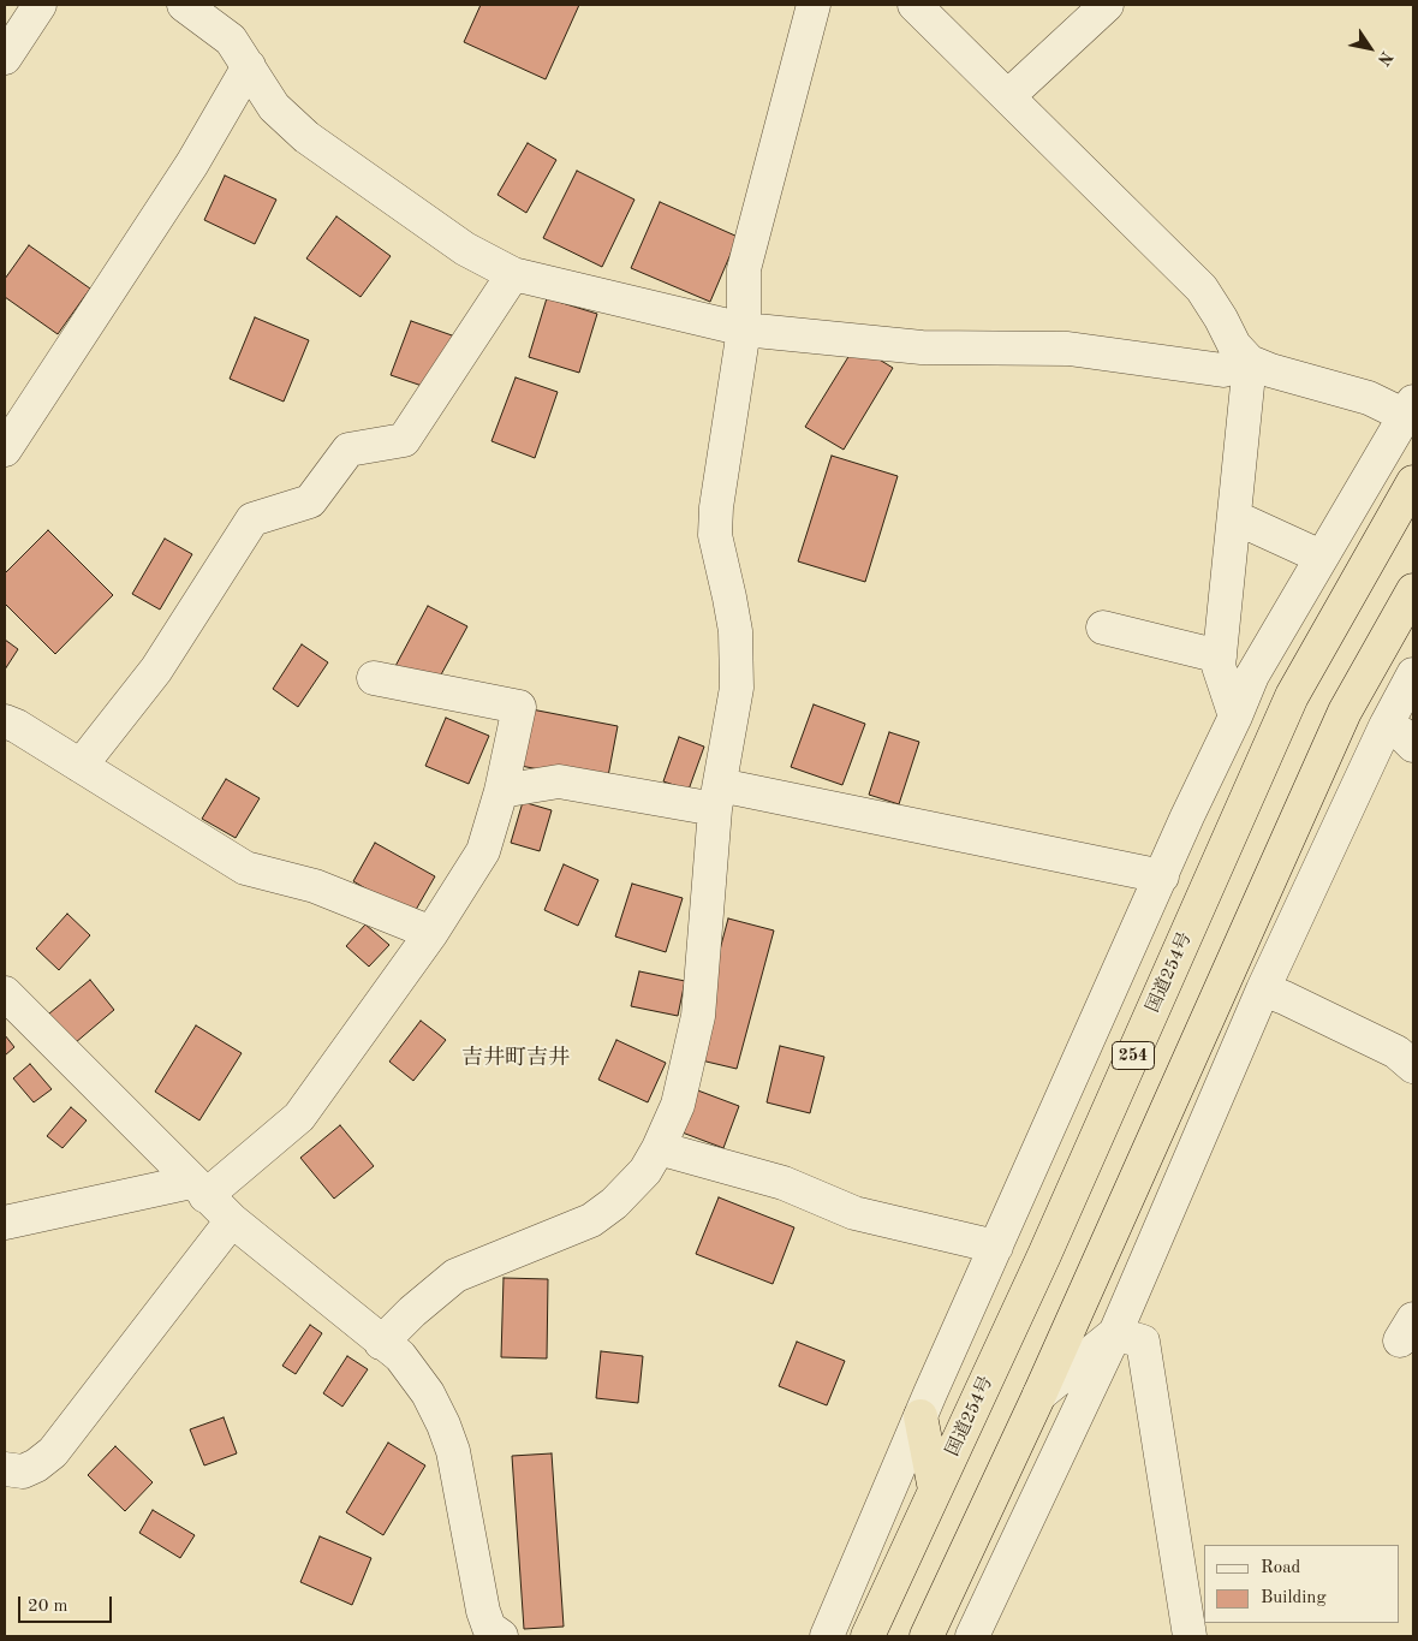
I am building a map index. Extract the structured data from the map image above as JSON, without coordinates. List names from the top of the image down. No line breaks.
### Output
{"streets":{"highway":["国道254号","254"]},"districts":["吉井町吉井"],"legend":["Road","Building"],"scale_bar":"20 m","north":"bottom right"}
